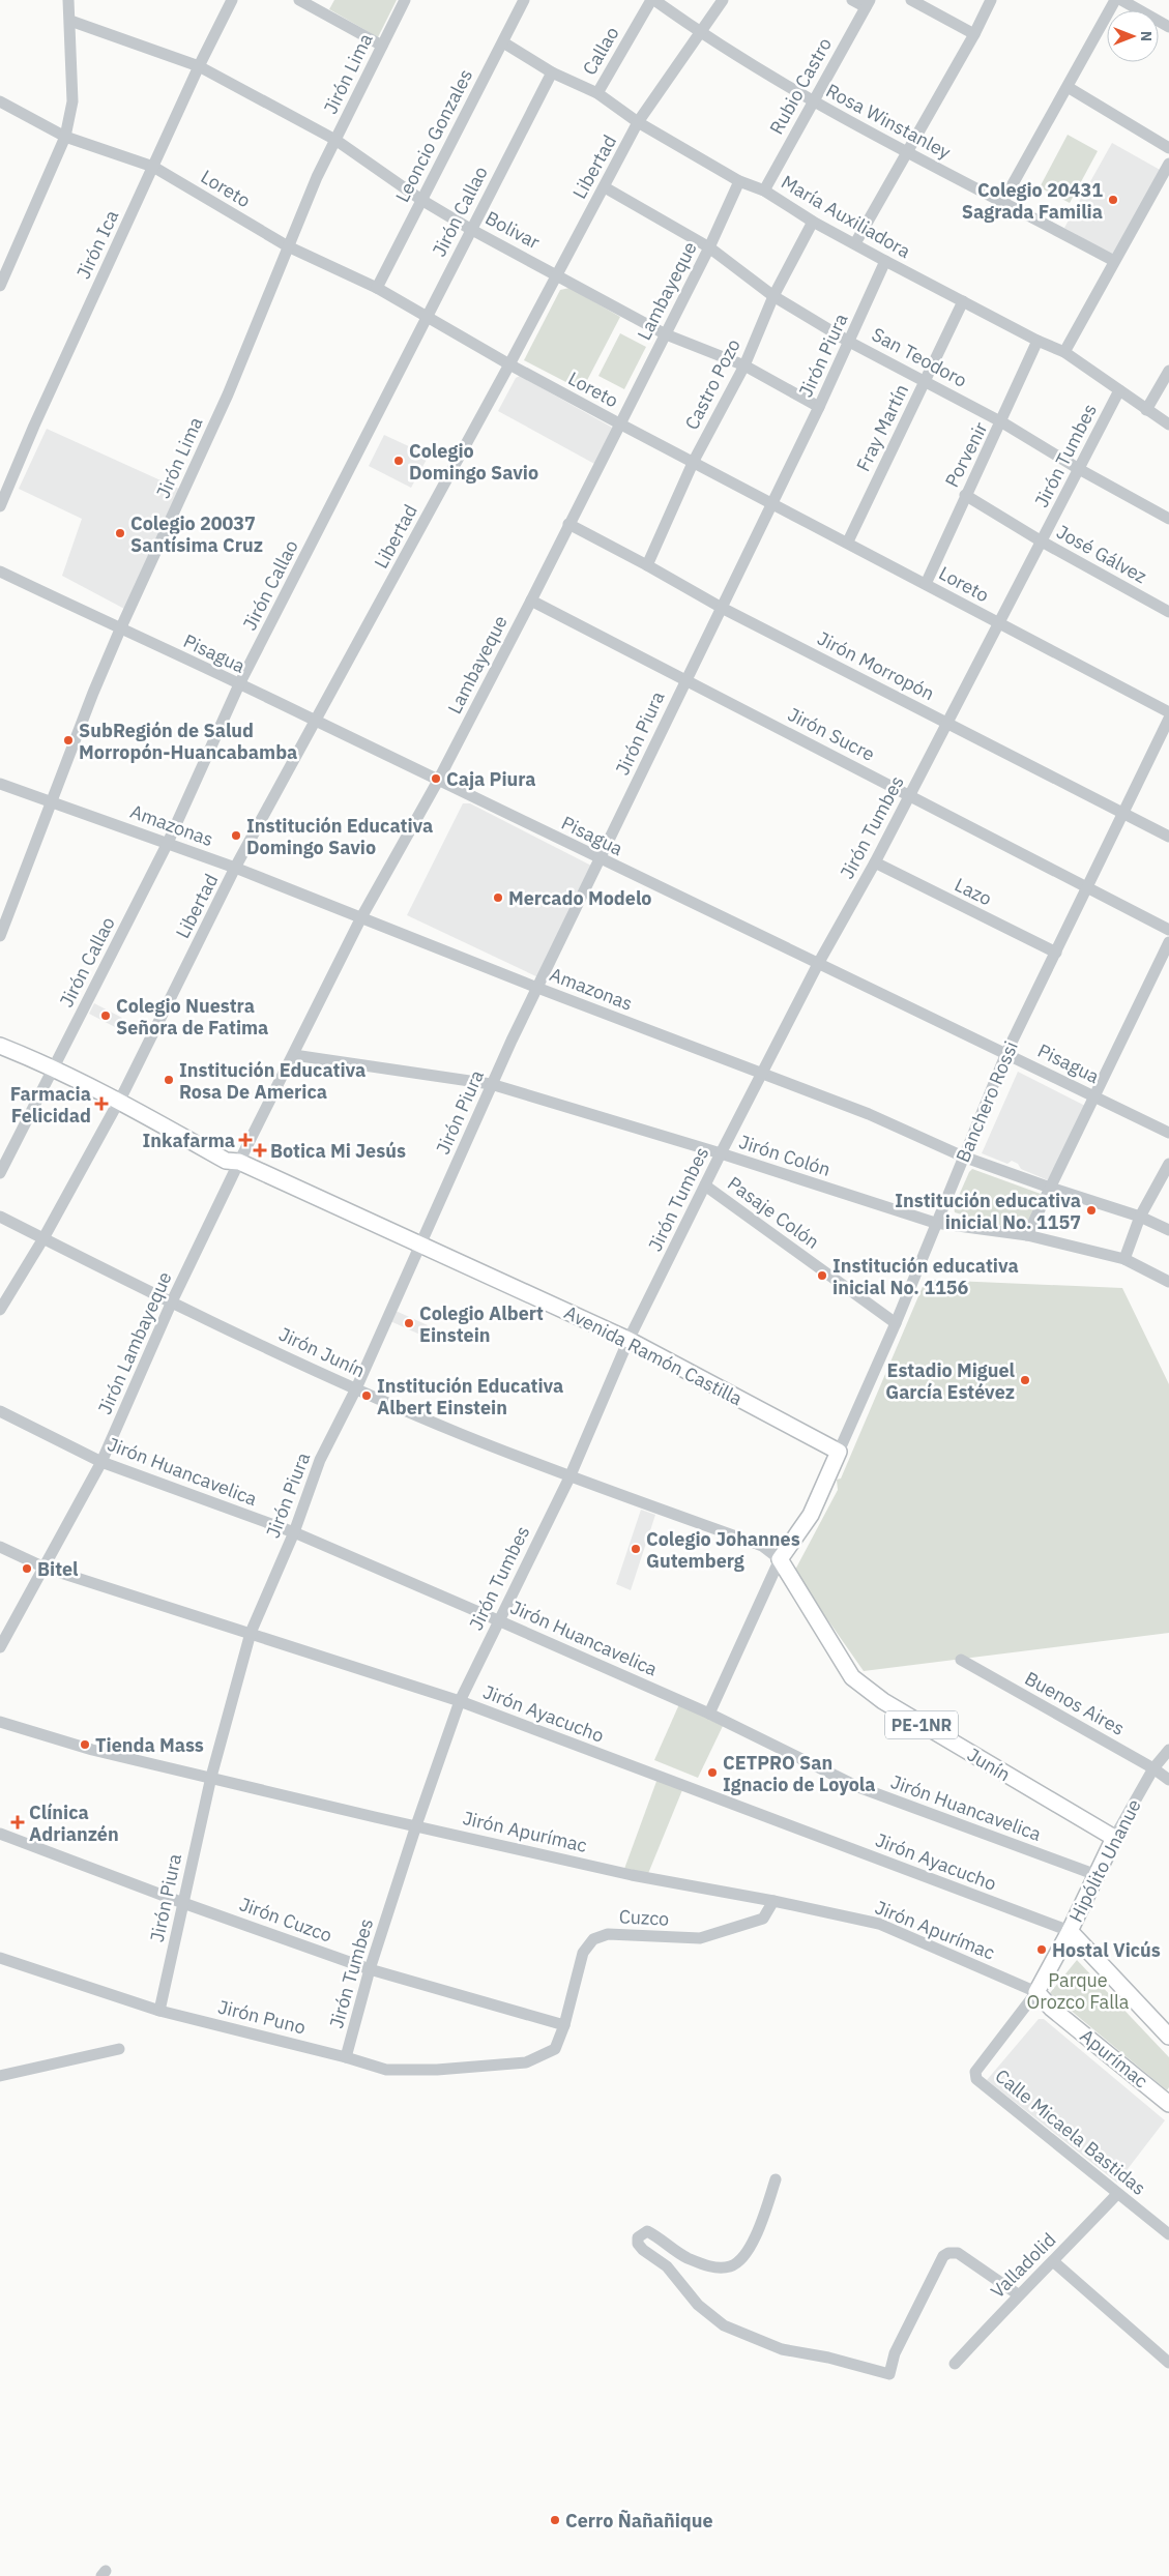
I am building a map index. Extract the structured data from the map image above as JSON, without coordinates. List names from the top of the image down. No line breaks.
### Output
{"streets":{"main road":["Banchero Rossi","Avenida Ramón Castilla","PE-1NR","Junín","Hipólito Unanue","Apurímac"],"street":["Callao","Jirón Lima","Rubio Castro","Rosa Winstanley","Leoncio Gonzales","Libertad","Loreto","Jirón Callao","María Auxiliadora","Bolivar","Jirón Ica","Lambayeque","Jirón Piura","San Teodoro","Castro Pozo","Fray Martín","Porvenir","Jirón Tumbes","José Gálvez","Pisagua","Jirón Morropón","Jirón Sucre","Amazonas","Lazo","Jirón Colón","Pasaje Colón","Jirón Lambayeque","Jirón Junín","Jirón Huancavelica","Buenos Aires","Jirón Ayacucho","Jirón Apurímac","Cuzco","Jirón Cuzco","Jirón Puno","Calle Micaela Bastidas","Valladolid"]},"crossings":[["Callao","Rosa Winstanley"],["Callao","María Auxiliadora"],["Jirón Lima","Loreto"],["Jirón Lima","Bolivar"],["Jirón Lima","Pisagua"],["Jirón Lima","Amazonas"],["Rubio Castro","Rosa Winstanley"],["Rubio Castro","María Auxiliadora"],["Rosa Winstanley","Libertad"],["Leoncio Gonzales","Loreto"],["Leoncio Gonzales","María Auxiliadora"],["Leoncio Gonzales","Bolivar"],["Libertad","Loreto"],["Libertad","María Auxiliadora"],["Libertad","Bolivar"],["Libertad","San Teodoro"],["Libertad","Pisagua"],["Libertad","Amazonas"],["Libertad","Jirón Junín"],["Libertad","Avenida Ramón Castilla"],["Loreto","Jirón Callao"],["Loreto","Jirón Ica"],["Loreto","Lambayeque"],["Loreto","Jirón Piura"],["Loreto","Castro Pozo"],["Loreto","Fray Martín"],["Loreto","Porvenir"],["Loreto","Jirón Tumbes"],["Jirón Callao","María Auxiliadora"],["Jirón Callao","Bolivar"],["Jirón Callao","Pisagua"],["Jirón Callao","Amazonas"],["Jirón Callao","Avenida Ramón Castilla"],["María Auxiliadora","Lambayeque"],["María Auxiliadora","Jirón Piura"],["María Auxiliadora","Castro Pozo"],["María Auxiliadora","Fray Martín"],["María Auxiliadora","Porvenir"],["María Auxiliadora","Jirón Tumbes"],["Bolivar","Jirón Ica"],["Bolivar","Lambayeque"],["Bolivar","Jirón Piura"],["Bolivar","Castro Pozo"],["Lambayeque","San Teodoro"],["Lambayeque","Pisagua"],["Lambayeque","Jirón Morropón"],["Lambayeque","Jirón Sucre"],["Lambayeque","Amazonas"],["Lambayeque","Jirón Colón"],["Lambayeque","Jirón Lambayeque"],["Lambayeque","Avenida Ramón Castilla"],["Jirón Piura","San Teodoro"],["Jirón Piura","Pisagua"],["Jirón Piura","Jirón Morropón"],["Jirón Piura","Jirón Sucre"],["Jirón Piura","Amazonas"],["Jirón Piura","Jirón Colón"],["Jirón Piura","Jirón Junín"],["Jirón Piura","Avenida Ramón Castilla"],["Jirón Piura","Jirón Huancavelica"],["Jirón Piura","Jirón Ayacucho"],["Jirón Piura","Jirón Apurímac"],["Jirón Piura","Jirón Cuzco"],["Jirón Piura","Jirón Puno"],["San Teodoro","Castro Pozo"],["San Teodoro","Fray Martín"],["San Teodoro","Porvenir"],["San Teodoro","Jirón Tumbes"],["Castro Pozo","Jirón Morropón"],["Porvenir","José Gálvez"],["Jirón Tumbes","José Gálvez"],["Jirón Tumbes","Pisagua"],["Jirón Tumbes","Jirón Morropón"],["Jirón Tumbes","Jirón Sucre"],["Jirón Tumbes","Amazonas"],["Jirón Tumbes","Lazo"],["Jirón Tumbes","Jirón Colón"],["Jirón Tumbes","Pasaje Colón"],["Jirón Tumbes","Jirón Junín"],["Jirón Tumbes","Avenida Ramón Castilla"],["Jirón Tumbes","Jirón Huancavelica"],["Jirón Tumbes","Jirón Ayacucho"],["Jirón Tumbes","Jirón Apurímac"],["Jirón Tumbes","Jirón Cuzco"],["Jirón Tumbes","Jirón Puno"],["Pisagua","Banchero Rossi"],["Jirón Morropón","Banchero Rossi"],["Jirón Sucre","Banchero Rossi"],["Amazonas","Banchero Rossi"],["Lazo","Banchero Rossi"],["Banchero Rossi","Jirón Colón"],["Banchero Rossi","Pasaje Colón"],["Banchero Rossi","Jirón Junín"],["Banchero Rossi","Avenida Ramón Castilla"],["Banchero Rossi","Jirón Huancavelica"],["Banchero Rossi","Junín"],["Jirón Lambayeque","Jirón Junín"],["Jirón Lambayeque","Avenida Ramón Castilla"],["Jirón Lambayeque","Jirón Huancavelica"],["Jirón Lambayeque","Jirón Ayacucho"],["Jirón Junín","Junín"],["Jirón Huancavelica","Hipólito Unanue"],["Buenos Aires","Hipólito Unanue"],["Jirón Ayacucho","Hipólito Unanue"],["Junín","Hipólito Unanue"],["Jirón Apurímac","Hipólito Unanue"],["Jirón Apurímac","Cuzco"],["Jirón Apurímac","Apurímac"],["Hipólito Unanue","Apurímac"],["Hipólito Unanue","Calle Micaela Bastidas"],["Cuzco","Jirón Cuzco"],["Cuzco","Jirón Puno"],["Jirón Cuzco","Jirón Puno"],["Calle Micaela Bastidas","Valladolid"]],"parks":["Parque Orozco Falla"],"places":{"other":["Colegio 20431 Sagrada Familia","Colegio Domingo Savio","Colegio 20037 Santísima Cruz","SubRegión de Salud Morropón-Huancabamba","Caja Piura","Institución Educativa Domingo Savio","Mercado Modelo","Colegio Nuestra Señora de Fatima","Institución Educativa Rosa De America","Institución educativa inicial No. 1157","Institución educativa inicial No. 1156","Colegio Albert Einstein","Estadio Miguel García Estévez","Institución Educativa Albert Einstein","Colegio Johannes Gutemberg","Bitel","Tienda Mass","CETPRO San Ignacio de Loyola","Hostal Vicús","Cerro Ñañañique"],"health":["Farmacia Felicidad","Inkafarma","Botica Mi Jesús","Clínica Adrianzén"]},"north":"right"}
